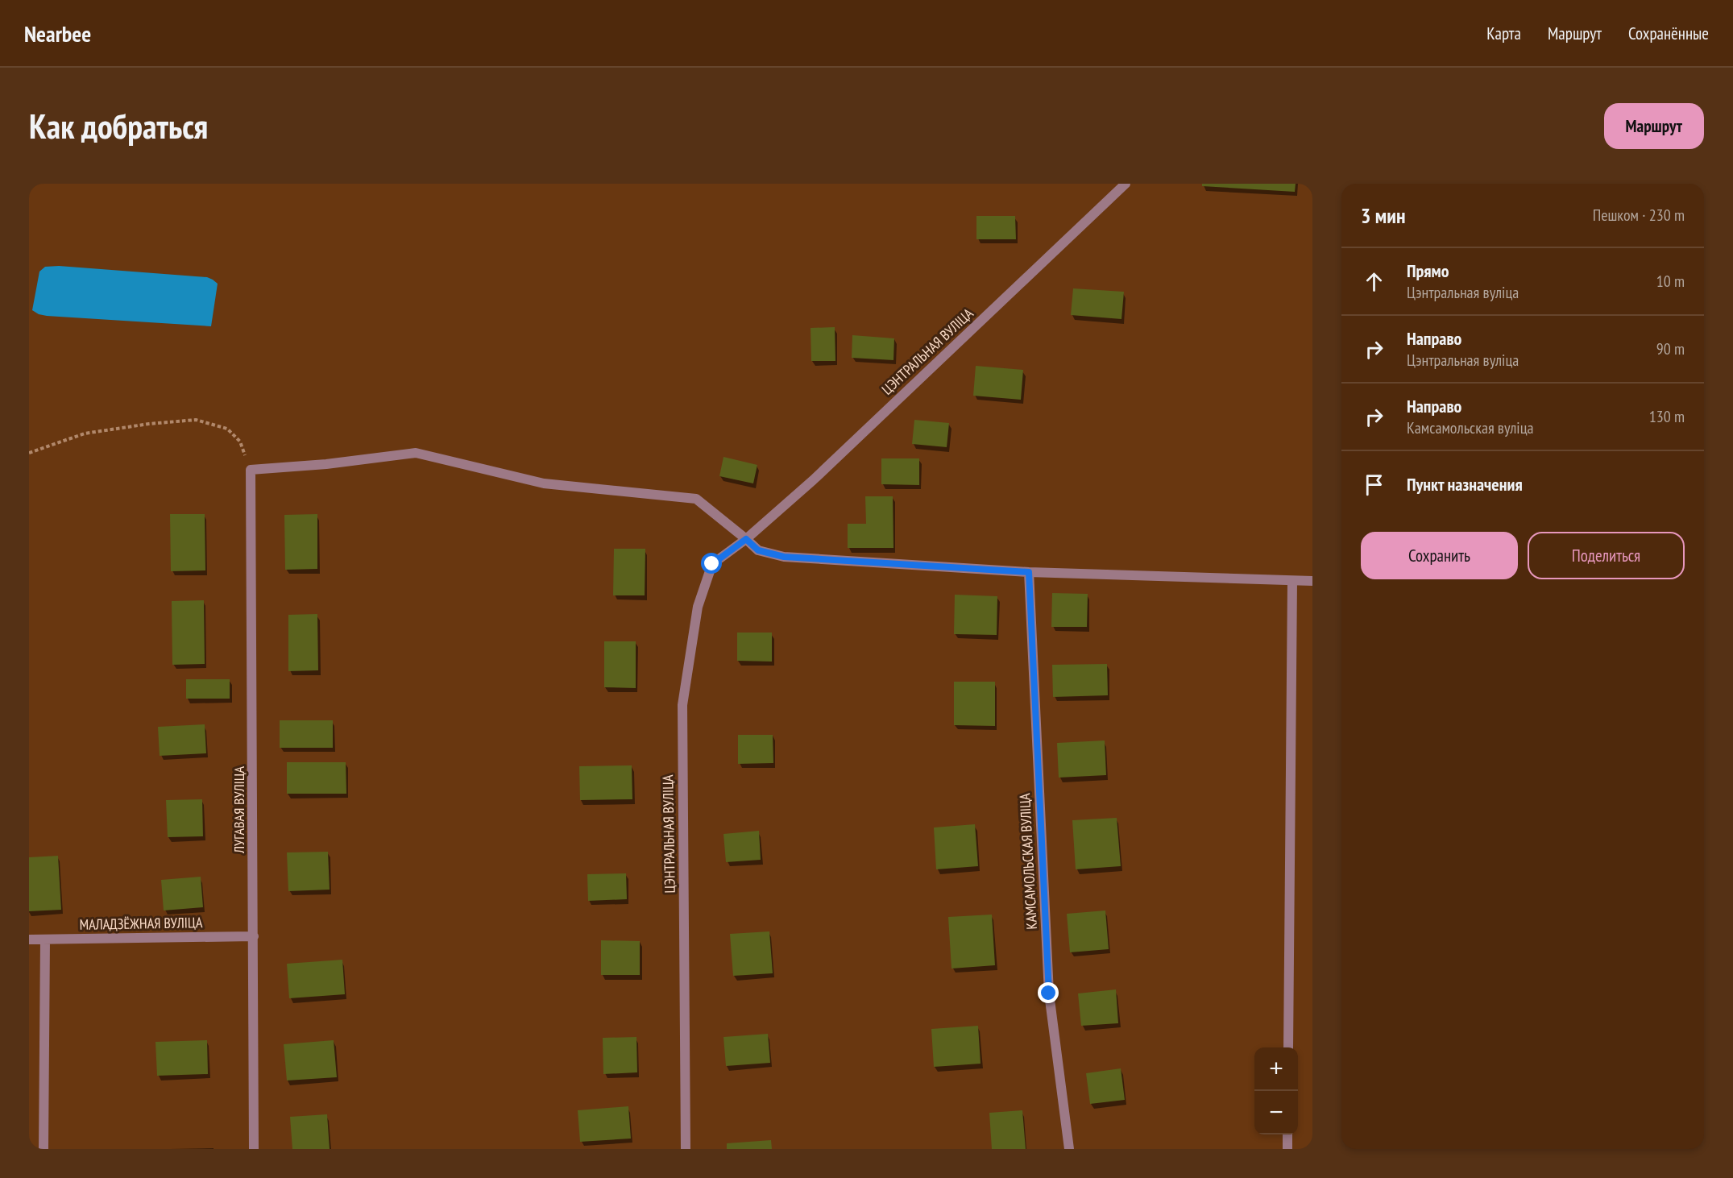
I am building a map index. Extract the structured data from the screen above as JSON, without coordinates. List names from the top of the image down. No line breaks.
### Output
{"streets":{"street":["ЦЭНТРАЛЬНАЯ ВУЛІЦА","ЛУГАВАЯ ВУЛІЦА","КАМСАМОЛЬСКАЯ ВУЛІЦА","МАЛАДЗЁЖНАЯ ВУЛІЦА"]},"crossings":[["ЛУГАВАЯ ВУЛІЦА","МАЛАДЗЁЖНАЯ ВУЛІЦА"]],"page":{"header":"Nearbee","nav":["Карта","Маршрут","Сохранённые"],"buttons":["Маршрут",["Сохранить","Поделиться"]],"title":"Как добраться","heading":["3 мин","Пешком · 230 m"],"list":[["Прямо","Цэнтральная вуліца","10 m"],["Направо","Цэнтральная вуліца","90 m"],["Направо","Камсамольская вуліца","130 m"],"Пункт назначения"],"map_buttons":["+","−"]}}
